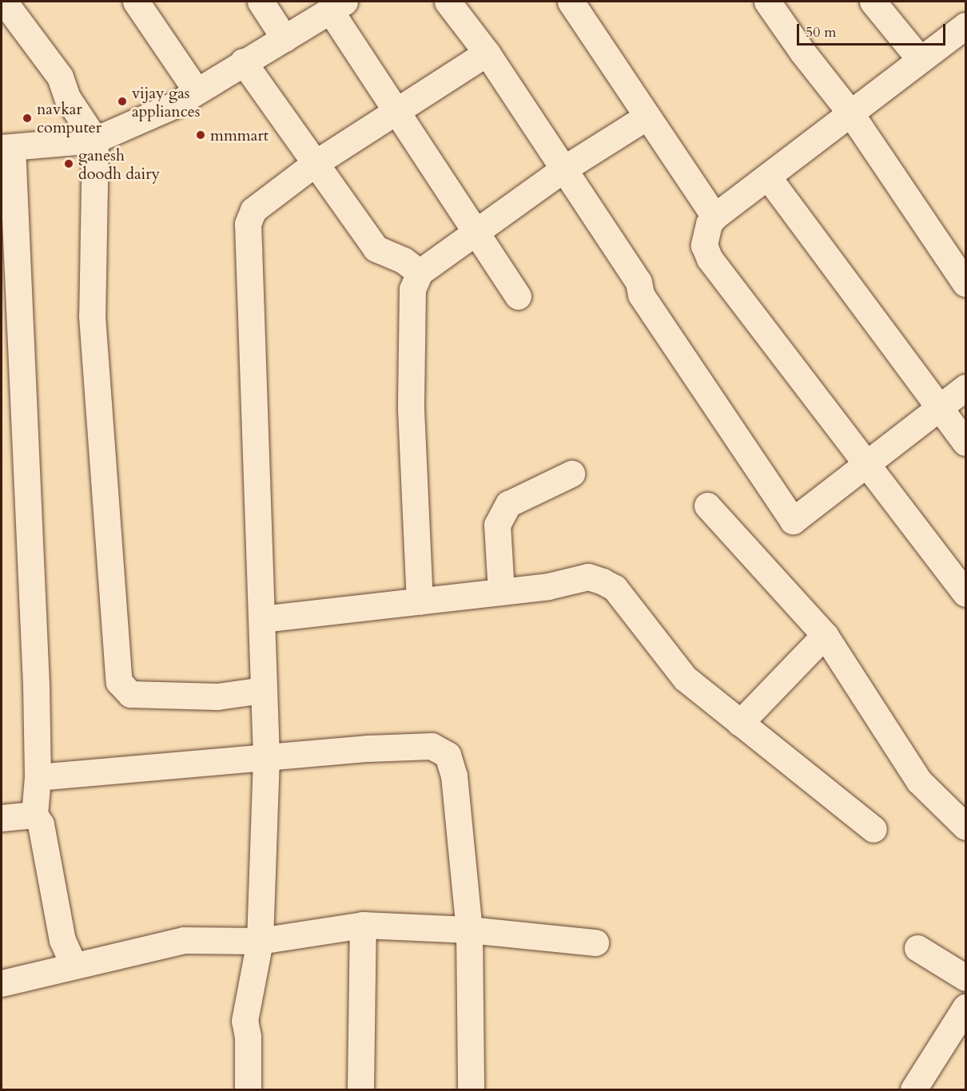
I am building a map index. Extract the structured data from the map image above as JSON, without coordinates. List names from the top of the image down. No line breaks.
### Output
{"places":["vijay gas appliances","navkar computer","mmmart","ganesh doodh dairy"],"scale_bar":"50 m"}
